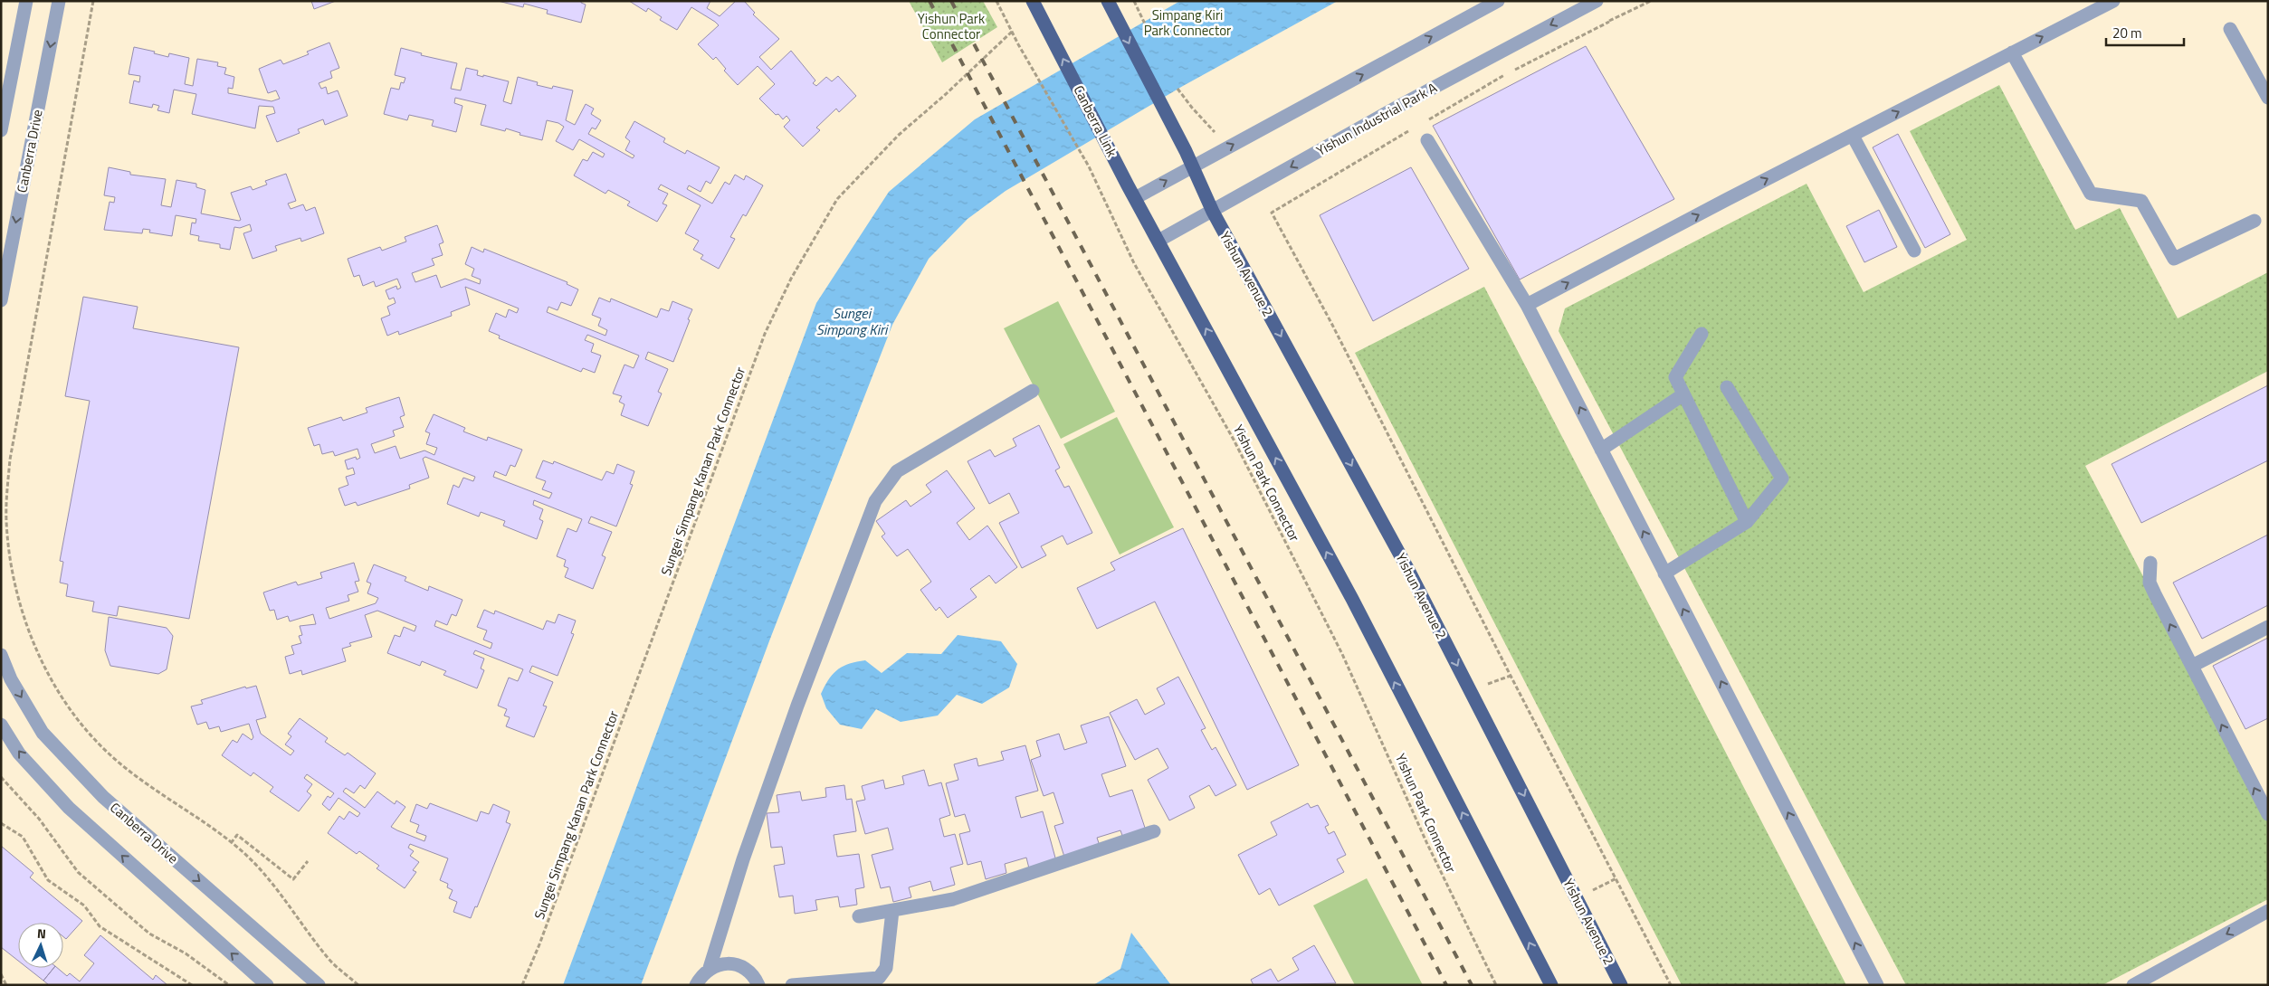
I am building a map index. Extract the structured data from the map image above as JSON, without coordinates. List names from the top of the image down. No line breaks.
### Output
{"streets":{"main road":["Canberra Link","Yishun Avenue 2"],"street":["Yishun Industrial Park A","Canberra Drive"],"path":["Sungei Simpang Kanan Park Connector","Yishun Park Connector"]},"crossings":[["Yishun Industrial Park A","Canberra Link"],["Yishun Industrial Park A","Yishun Avenue 2"],["Sungei Simpang Kanan Park Connector","Yishun Park Connector"]],"water":["Sungei Simpang Kiri"],"parks":["Simpang Kiri Park Connector","Yishun Park Connector"],"scale_bar":"20 m","north":"top"}
